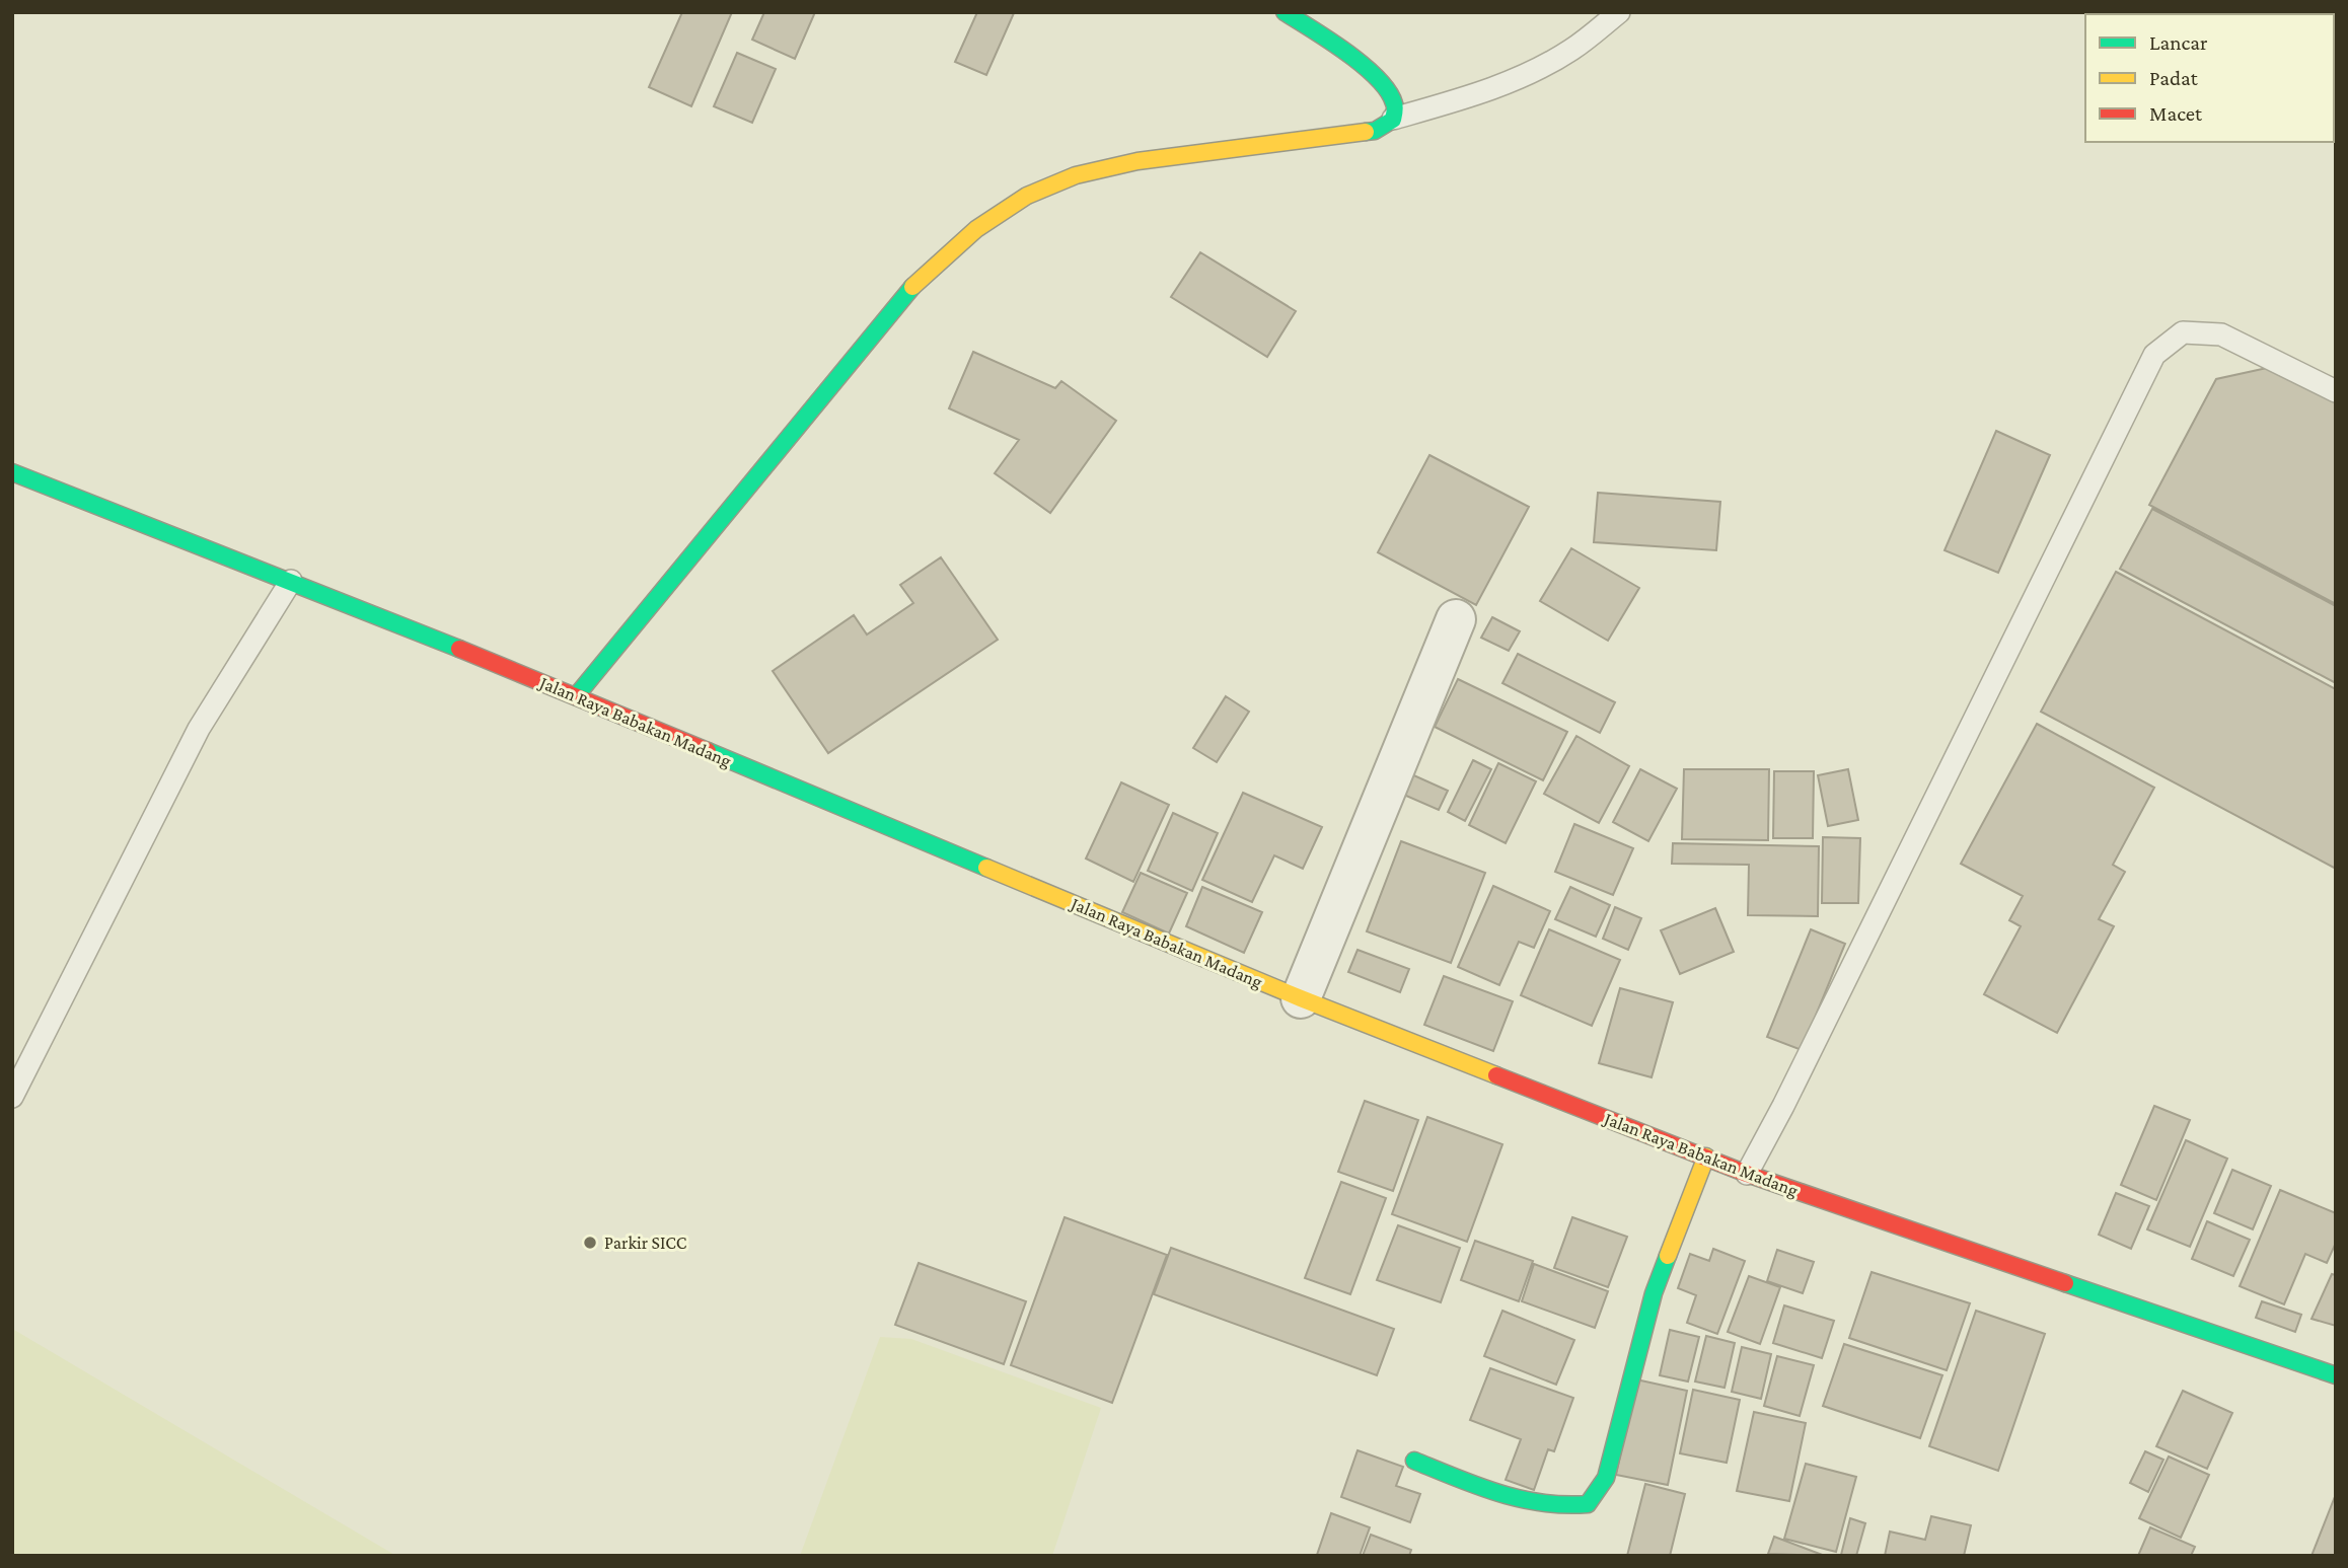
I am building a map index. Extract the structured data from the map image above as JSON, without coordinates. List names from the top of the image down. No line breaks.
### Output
{"streets":{"main road":["Jalan Raya Babakan Madang"]},"places":["Parkir SICC"],"legend":["Lancar","Padat","Macet"]}
